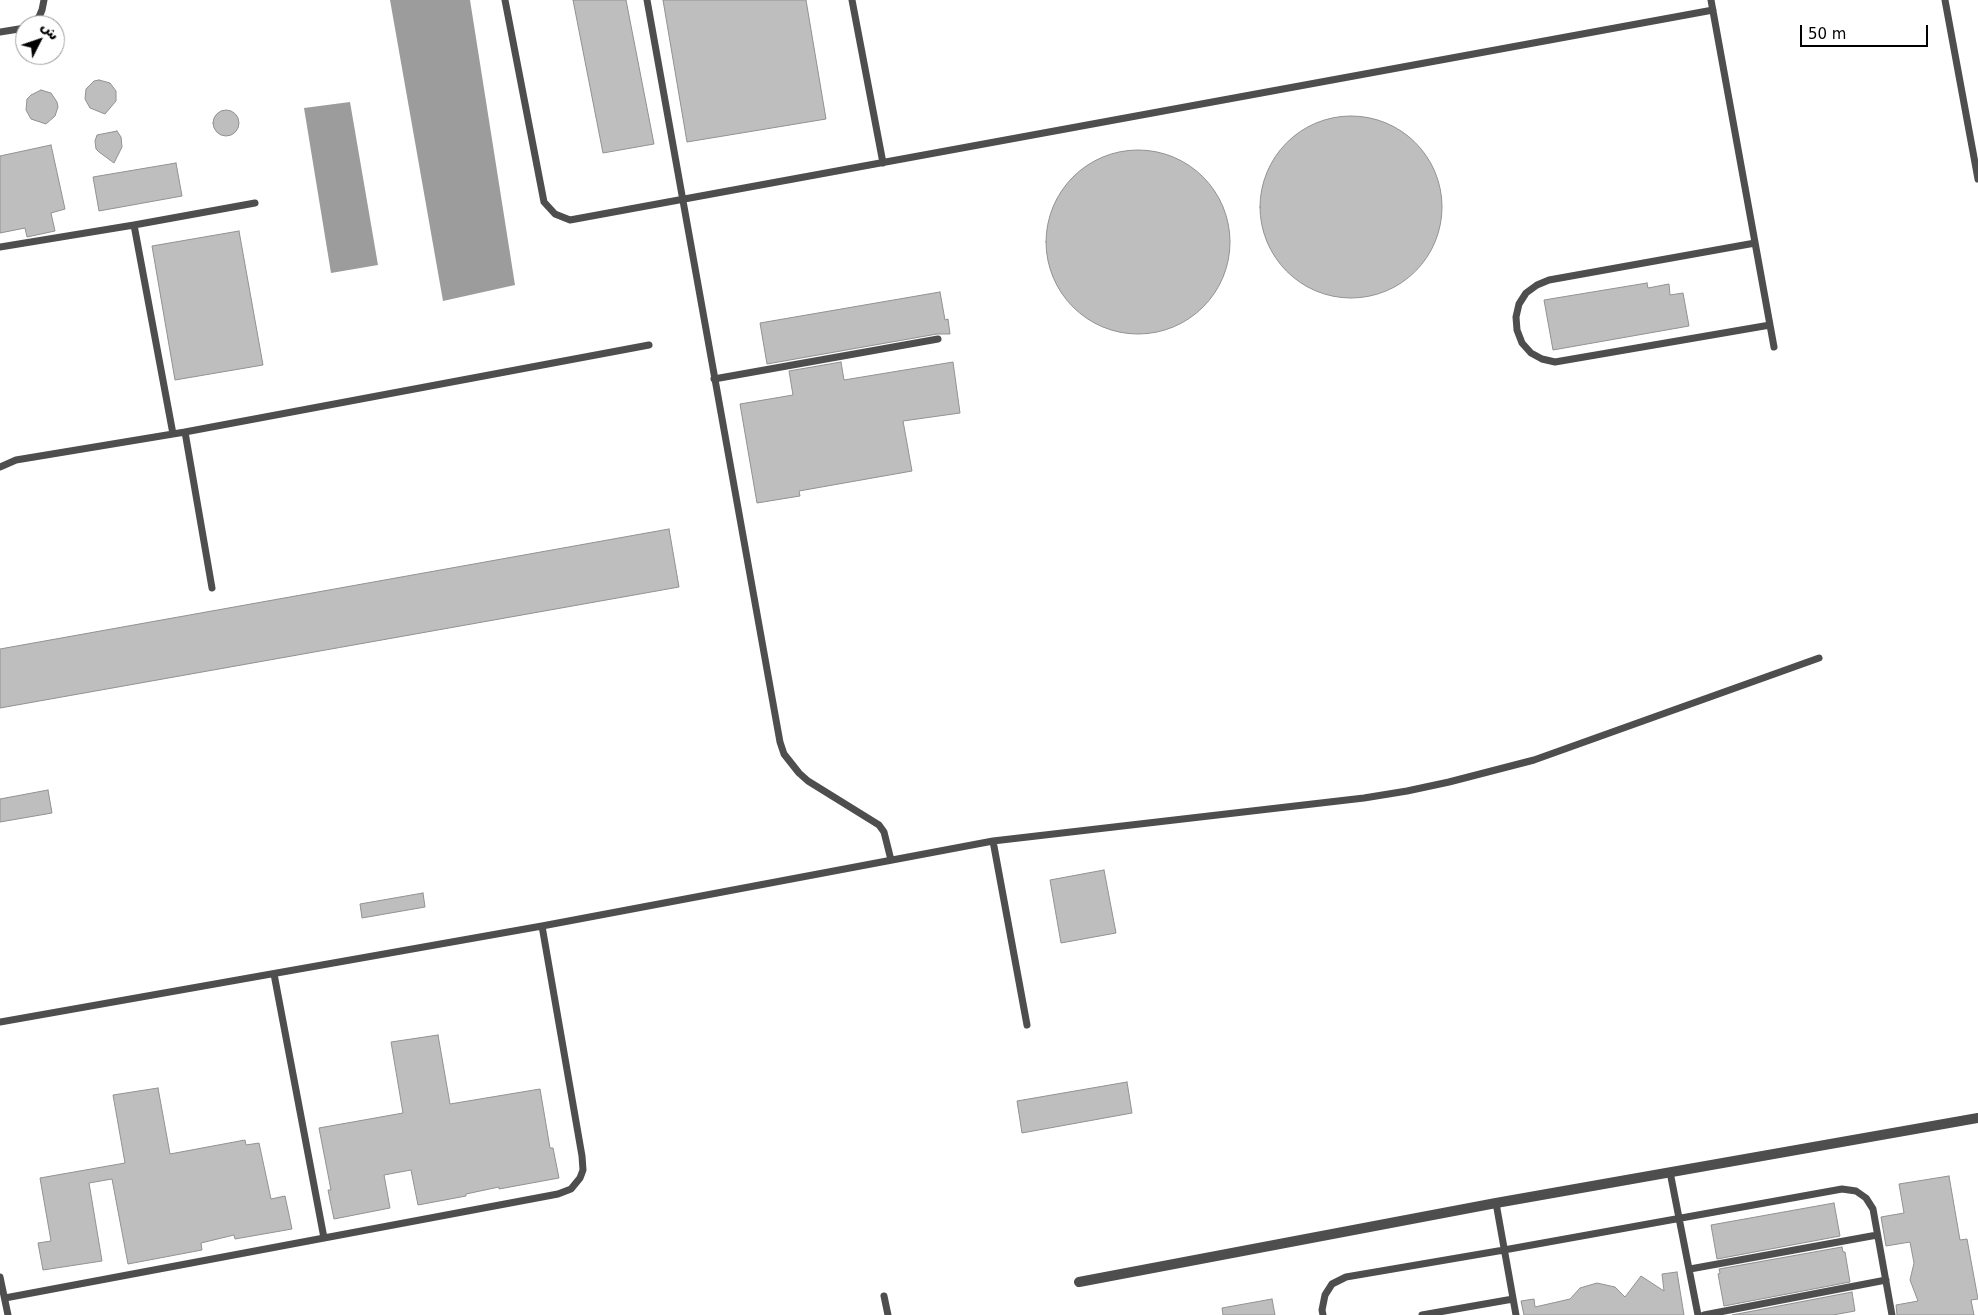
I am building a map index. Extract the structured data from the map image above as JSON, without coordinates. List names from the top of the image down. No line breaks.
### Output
{"scale_bar":"50 m","north":"top right"}
